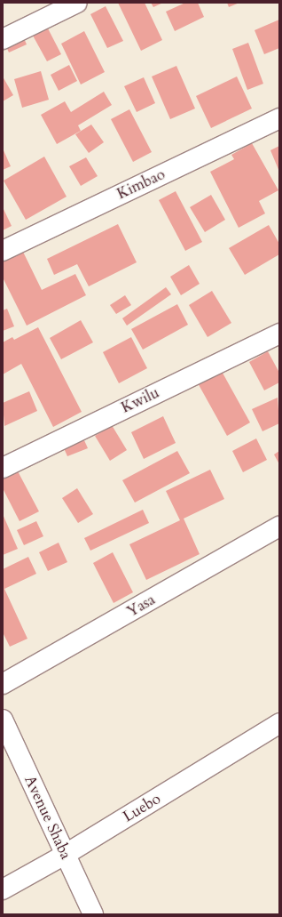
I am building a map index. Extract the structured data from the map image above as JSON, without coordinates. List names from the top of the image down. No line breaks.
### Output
{"streets":{"street":["Kimbao","Kwilu","Yasa","Luebo","Avenue Shaba"]},"crossings":[["Luebo","Avenue Shaba"]]}
